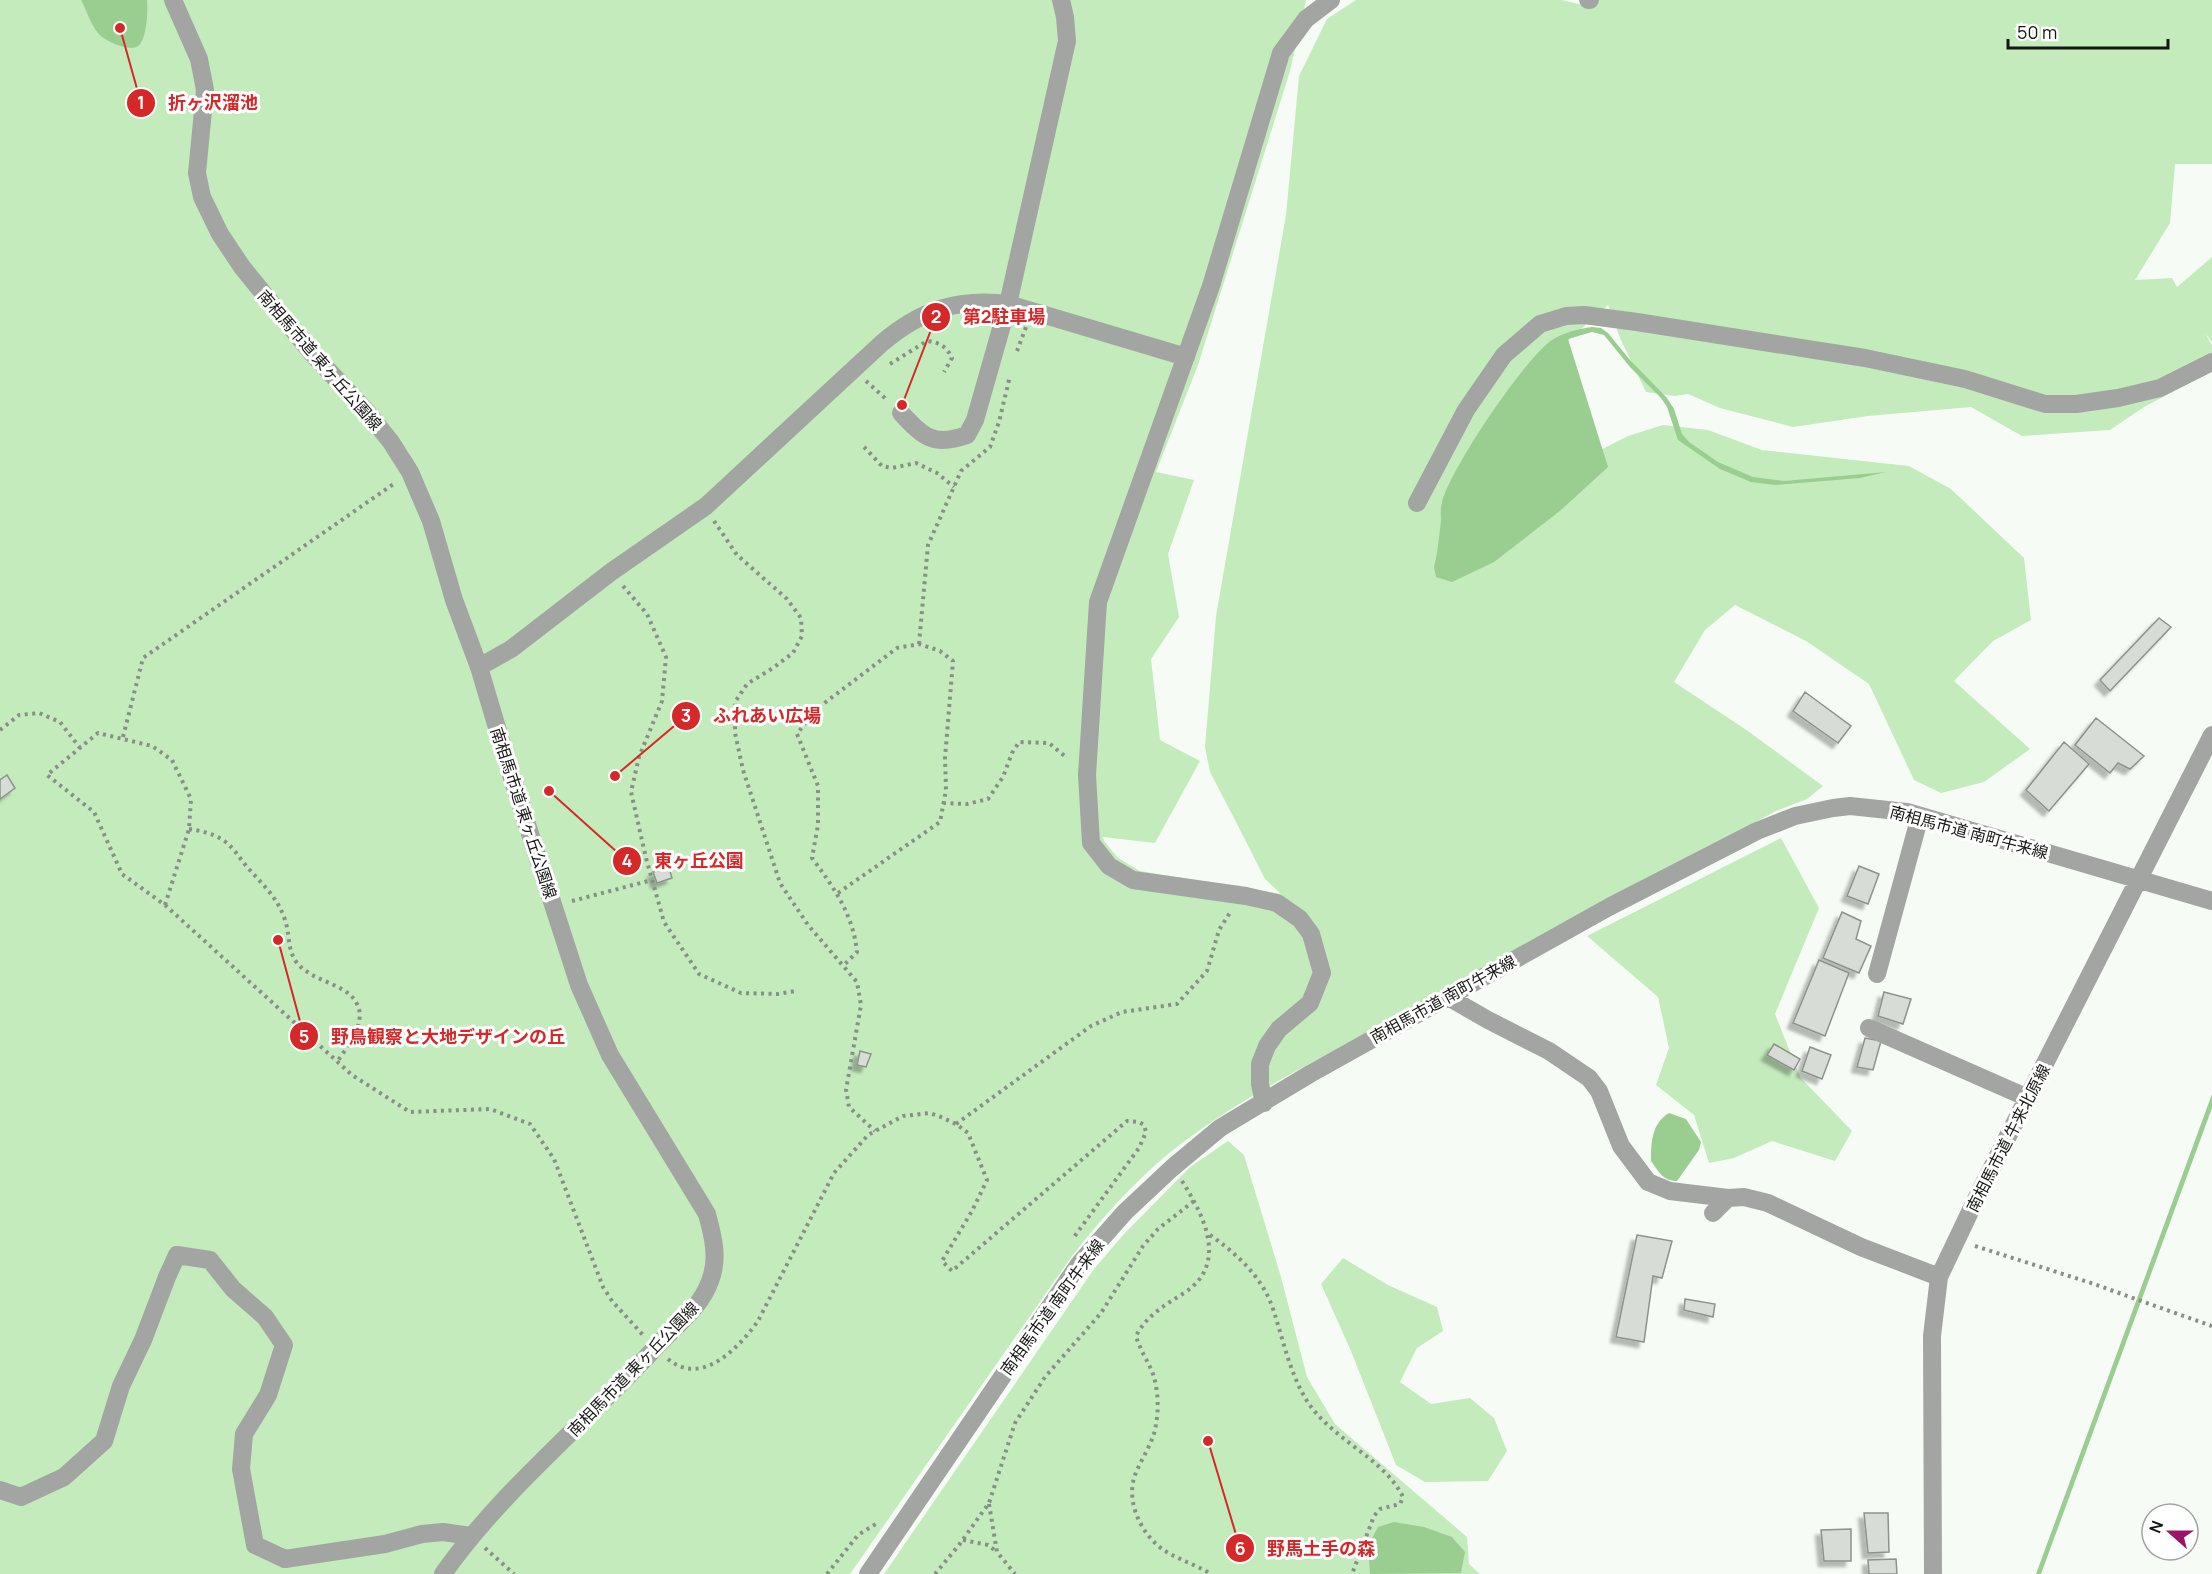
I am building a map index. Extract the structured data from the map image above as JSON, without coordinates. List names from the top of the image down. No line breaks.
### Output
{"streets":{"street":["南相馬市道 東ヶ丘公園線","南相馬市道 南町牛来線","南相馬市道 牛来北原線"]},"crossings":[["南相馬市道 南町牛来線","南相馬市道 牛来北原線"]],"places":["折ヶ沢溜池","第2駐車場","ふれあい広場","東ヶ丘公園","野鳥観察と大地デザインの丘","野馬土手の森"],"scale_bar":"50 m","north":"left"}
